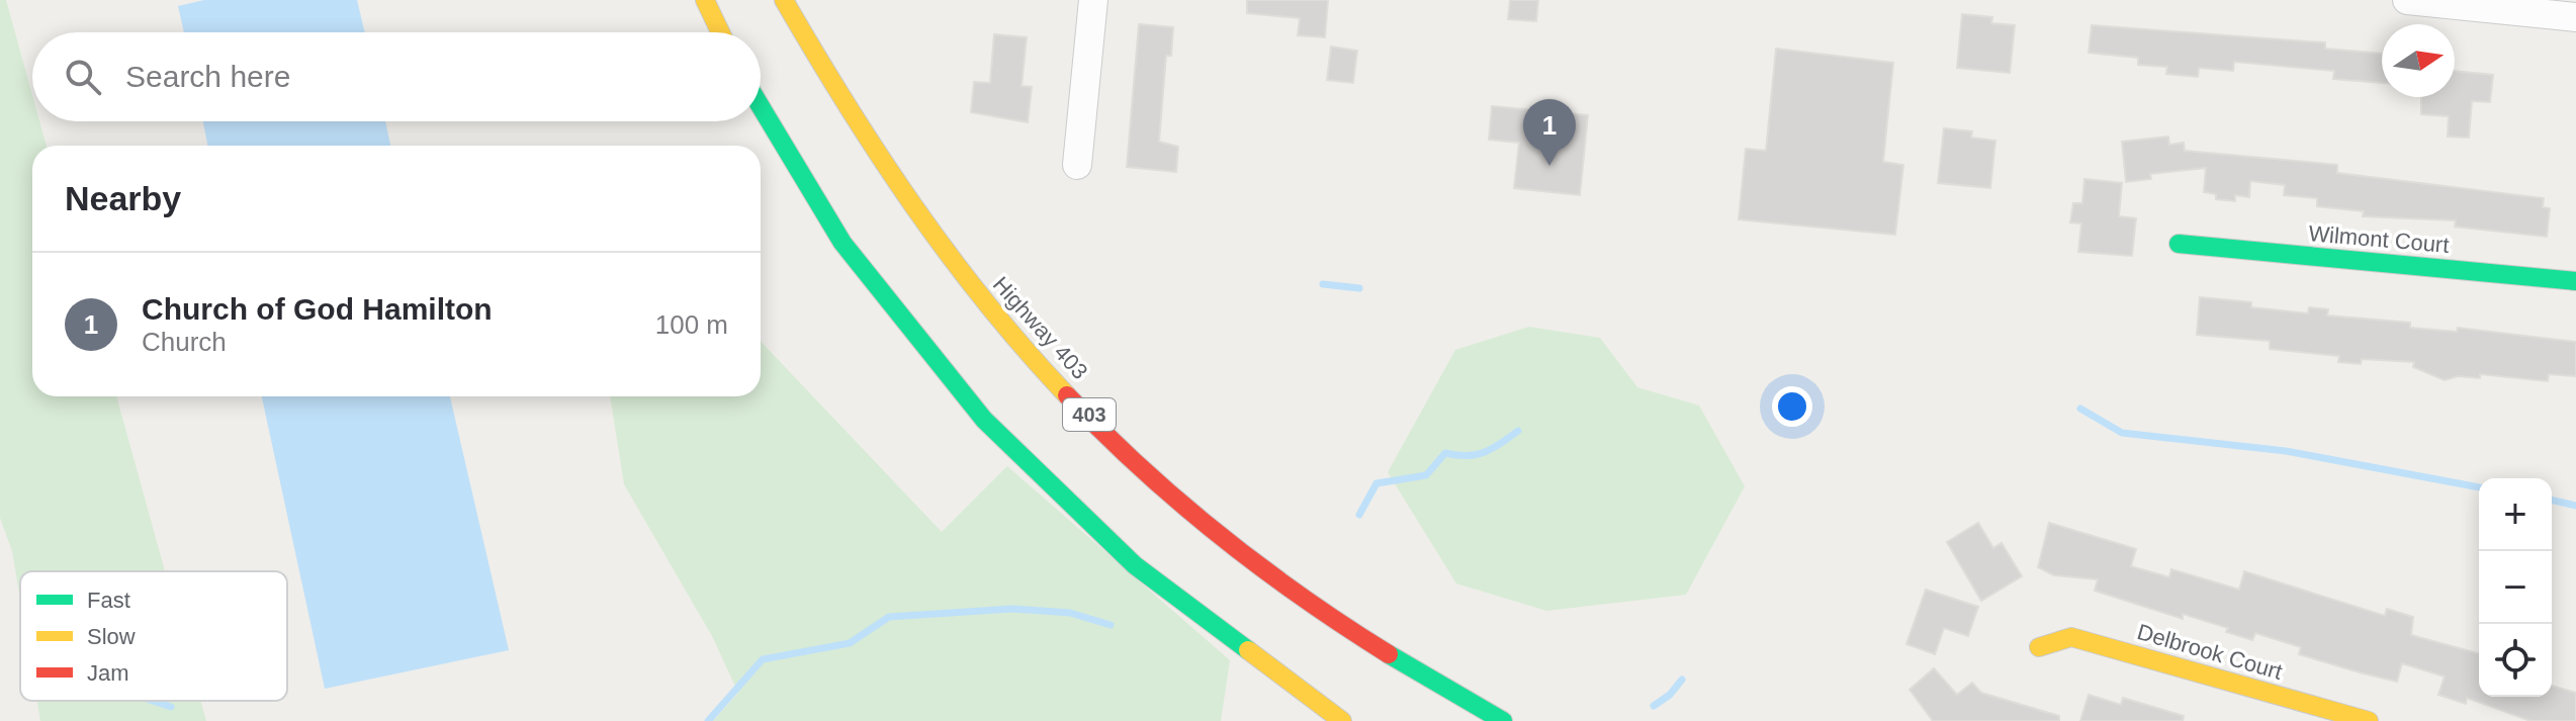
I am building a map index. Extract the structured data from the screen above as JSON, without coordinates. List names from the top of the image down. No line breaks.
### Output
{"streets":{"main road":["Wilmont Court","Highway 403","403","Delbrook Court"]},"legend":["Fast","Slow","Jam"],"north":"right","page":{"search":"Search here","pins":"1","heading":"Nearby","list":[{"mark":"1","name":"Church of God Hamilton","note":"Church","value":"100 m"}],"map_buttons":["+","−"]}}
